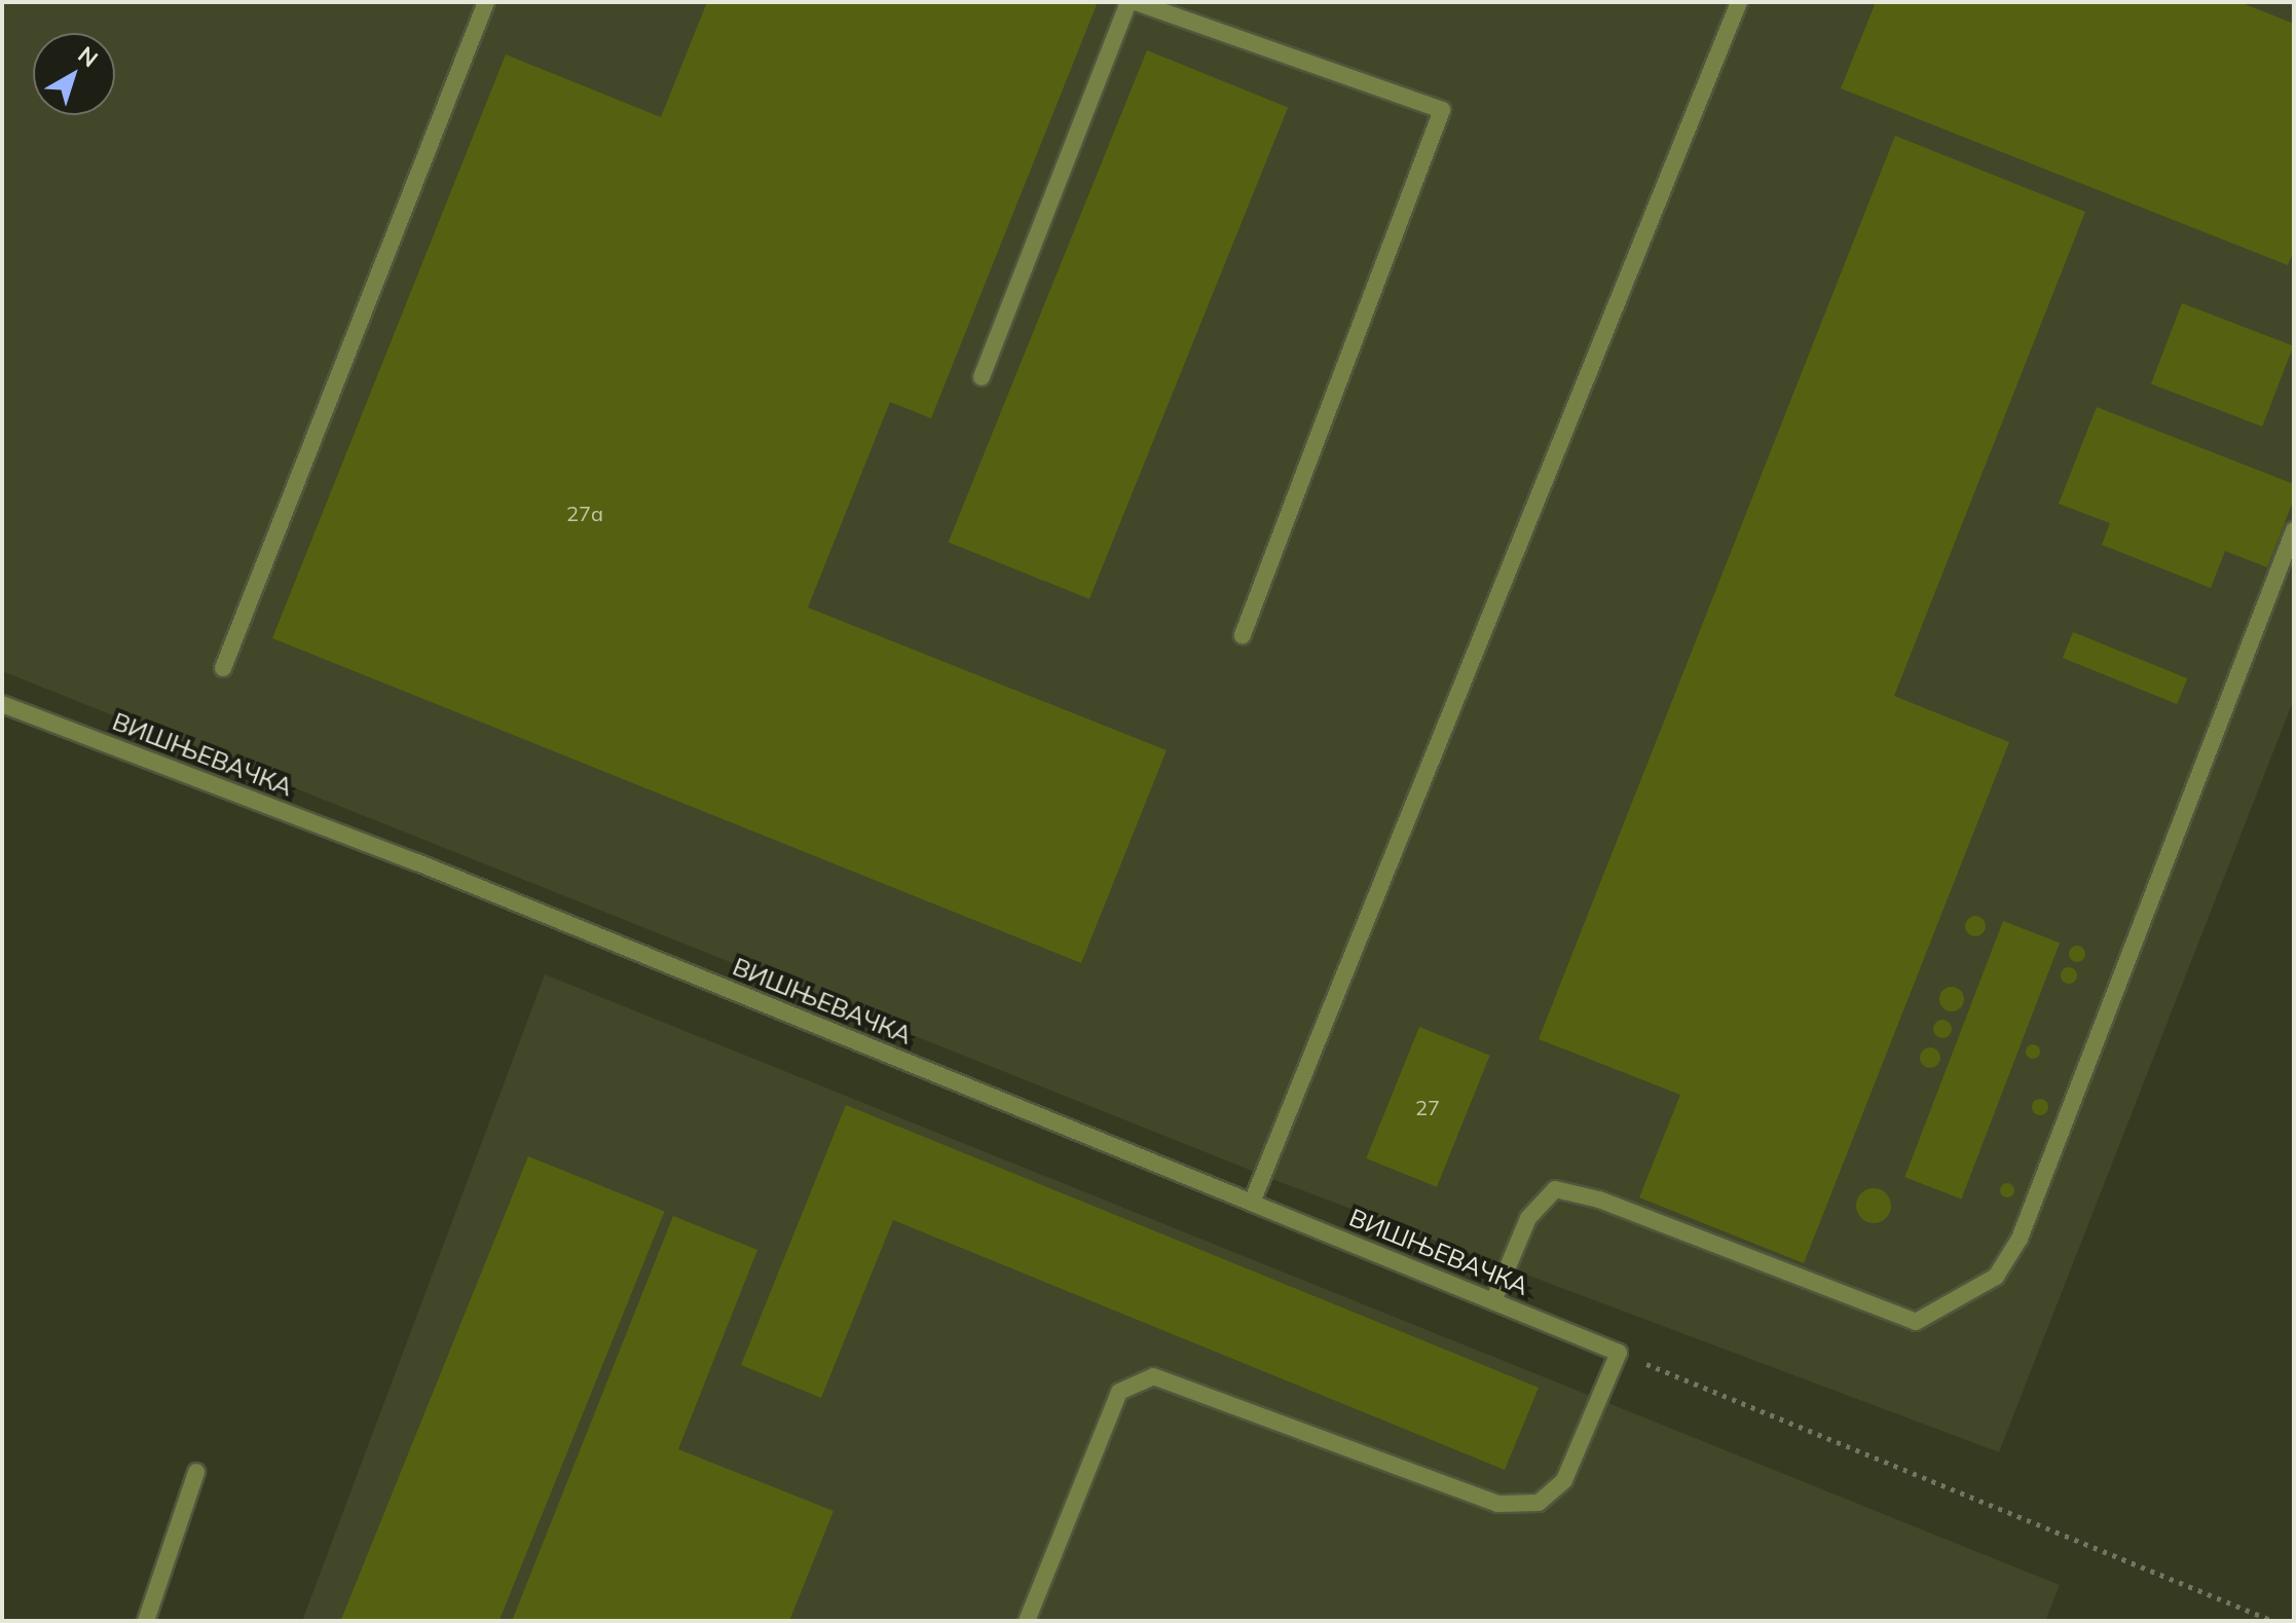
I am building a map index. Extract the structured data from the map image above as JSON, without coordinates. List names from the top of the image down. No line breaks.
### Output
{"streets":{"street":["ВИШЊЕВАЧКА"]},"house_numbers":["27a","27"],"north":"top right"}
